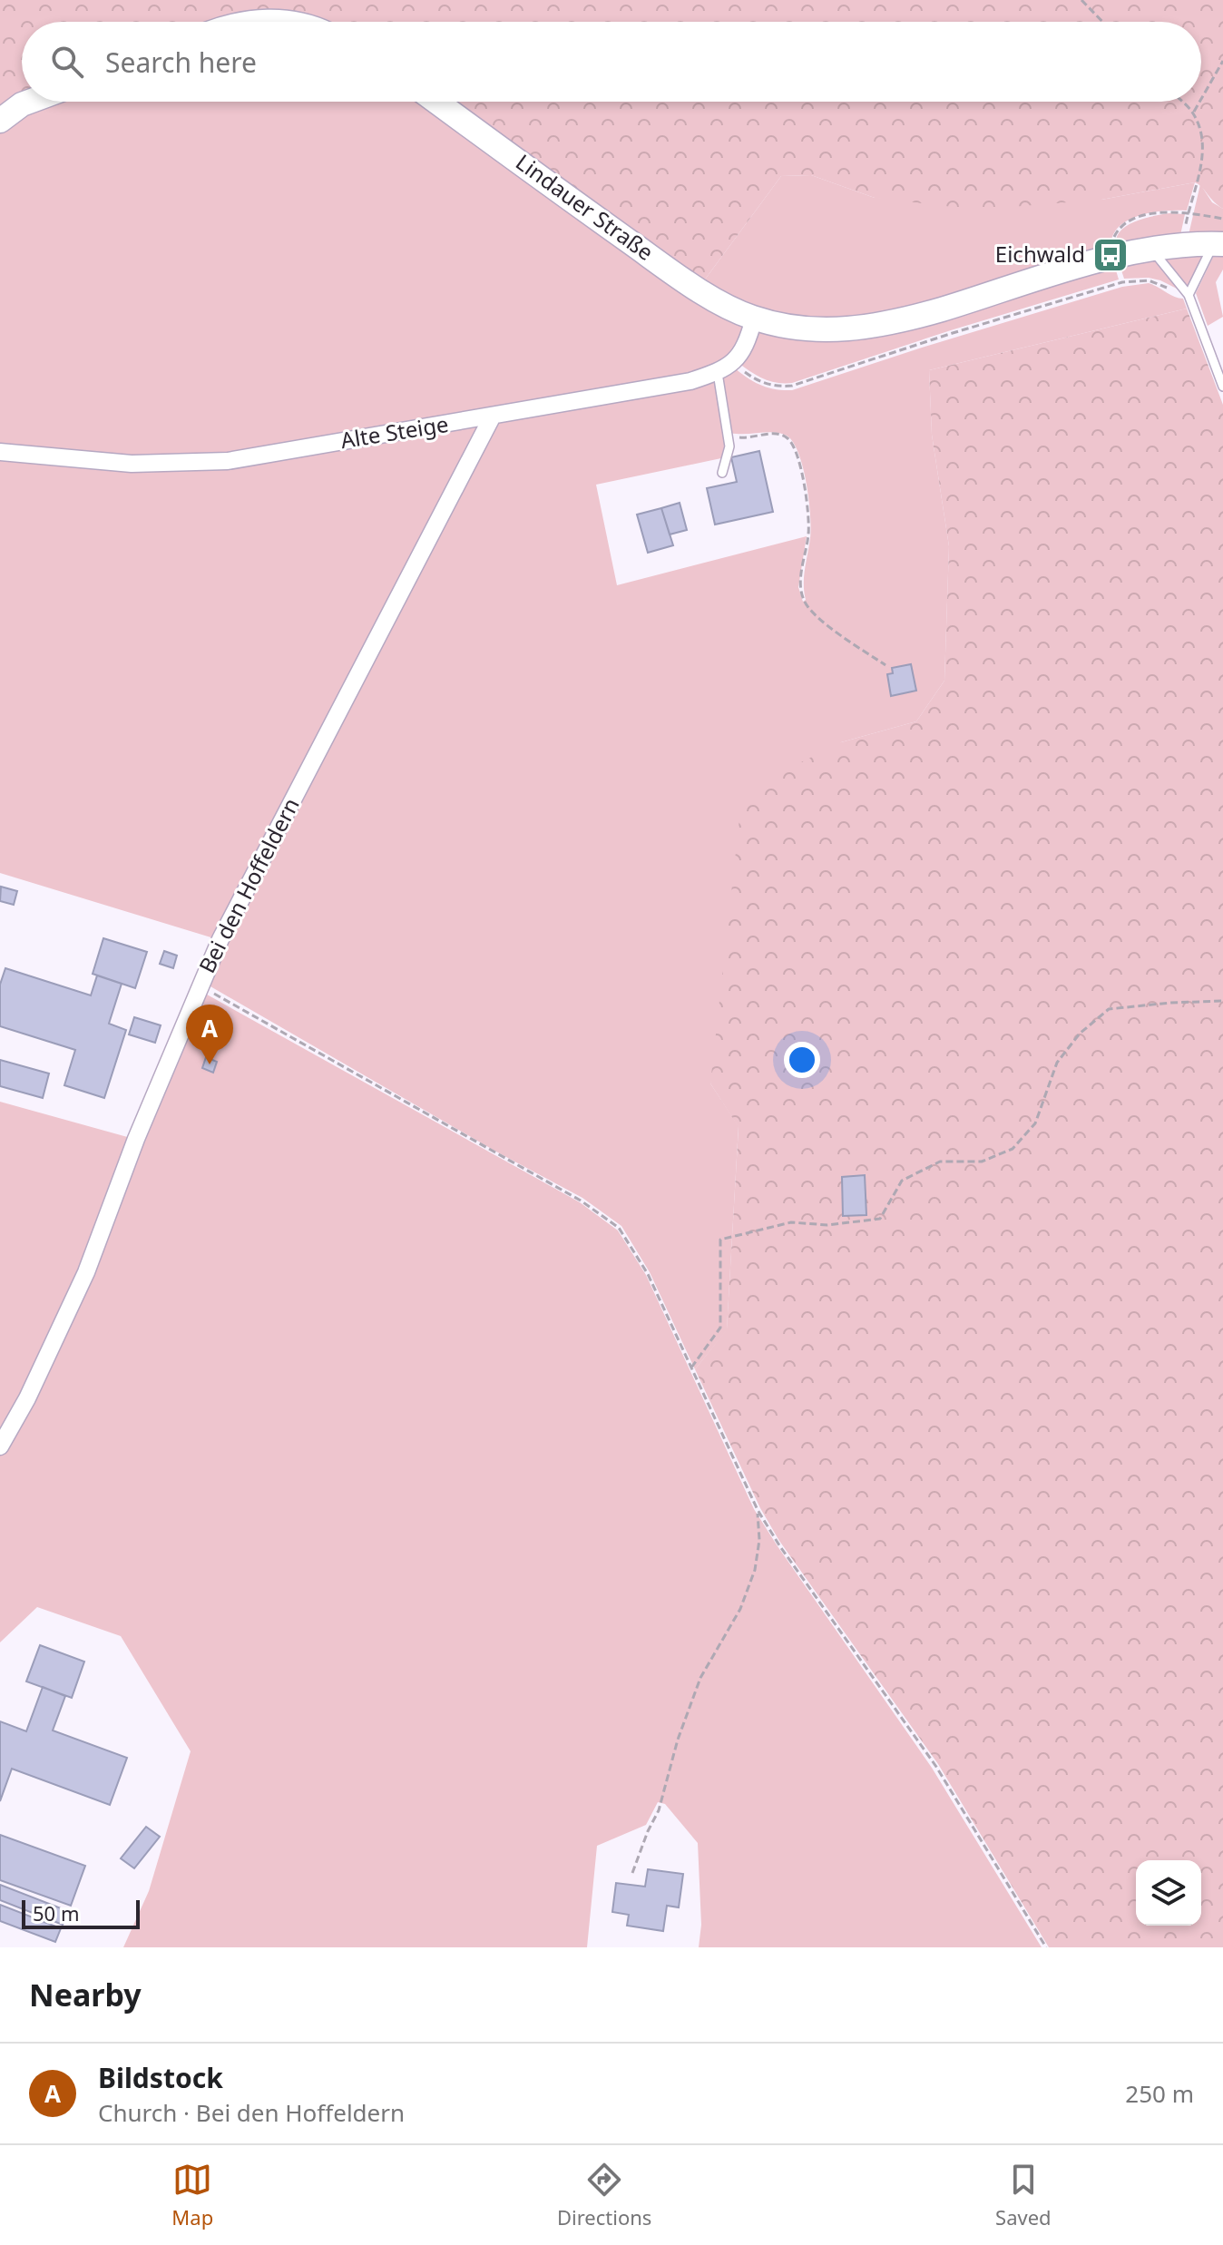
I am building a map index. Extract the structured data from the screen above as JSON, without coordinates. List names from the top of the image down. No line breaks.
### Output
{"streets":{"main road":["Lindauer Straße"],"street":["Alte Steige","Bei den Hoffeldern"]},"crossings":[["Alte Steige","Bei den Hoffeldern"]],"places":{"bus stop":["Eichwald"]},"scale_bar":"50 m","page":{"search":"Search here","pins":"A","scale":"50 m","heading":"Nearby","list":[{"mark":"A","name":"Bildstock","note":"Church · Bei den Hoffeldern","value":"250 m"}],"nav":["Map","Directions","Saved"]}}
